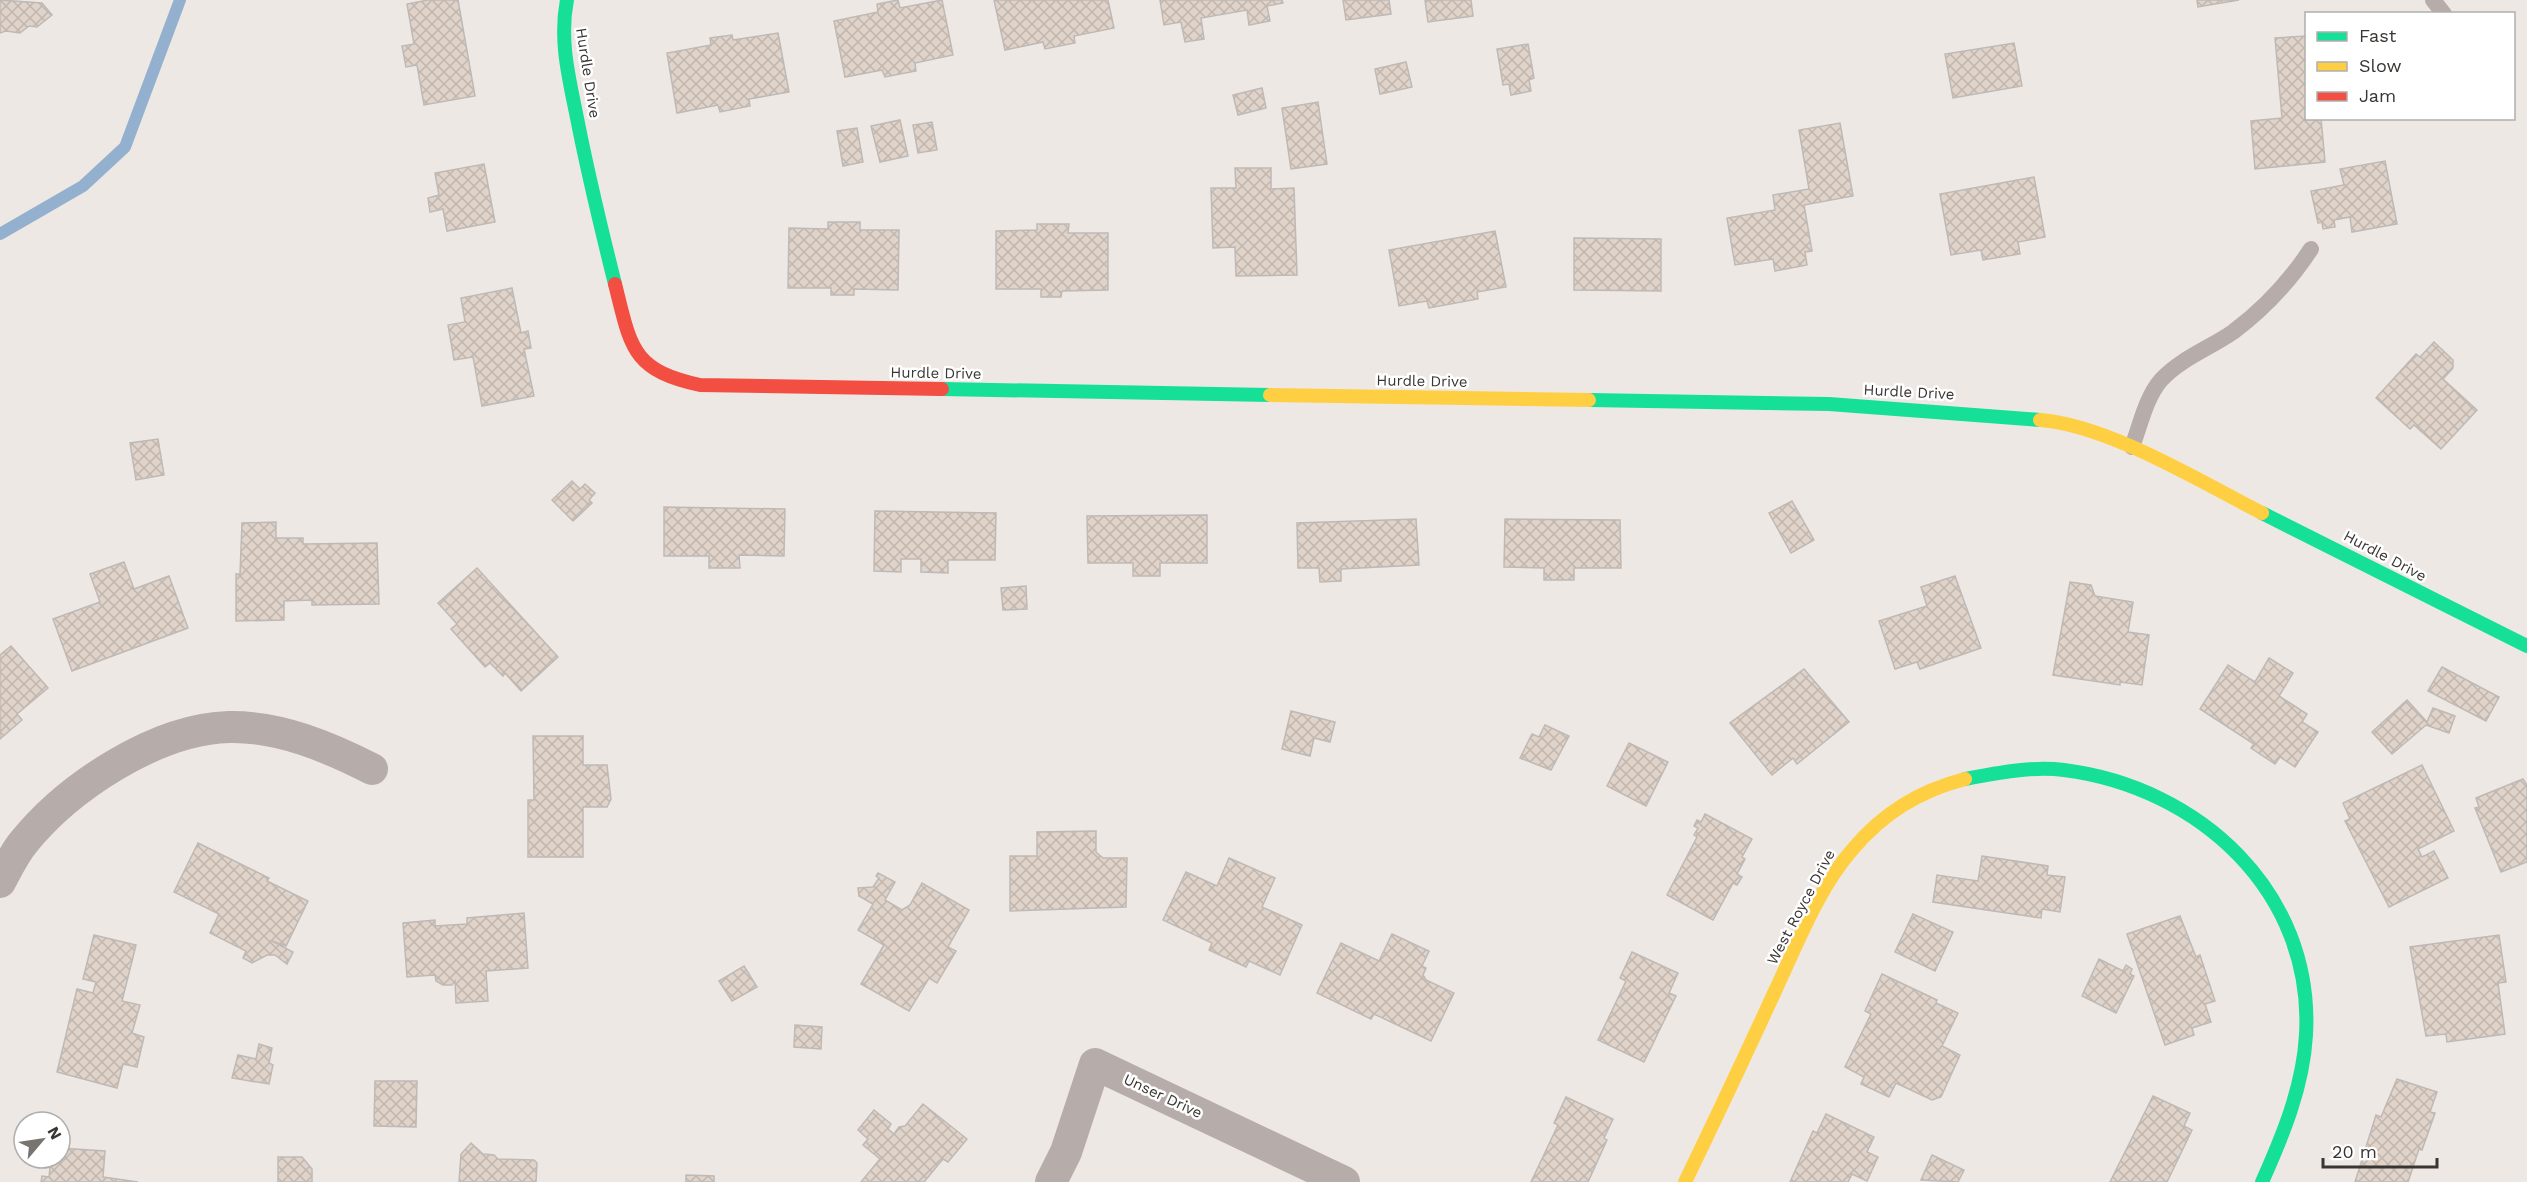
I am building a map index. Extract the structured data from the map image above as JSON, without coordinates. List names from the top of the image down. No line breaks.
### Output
{"streets":{"street":["Hurdle Drive","West Royce Drive","Unser Drive"]},"legend":["Fast","Slow","Jam"],"scale_bar":"20 m","north":"top right"}
